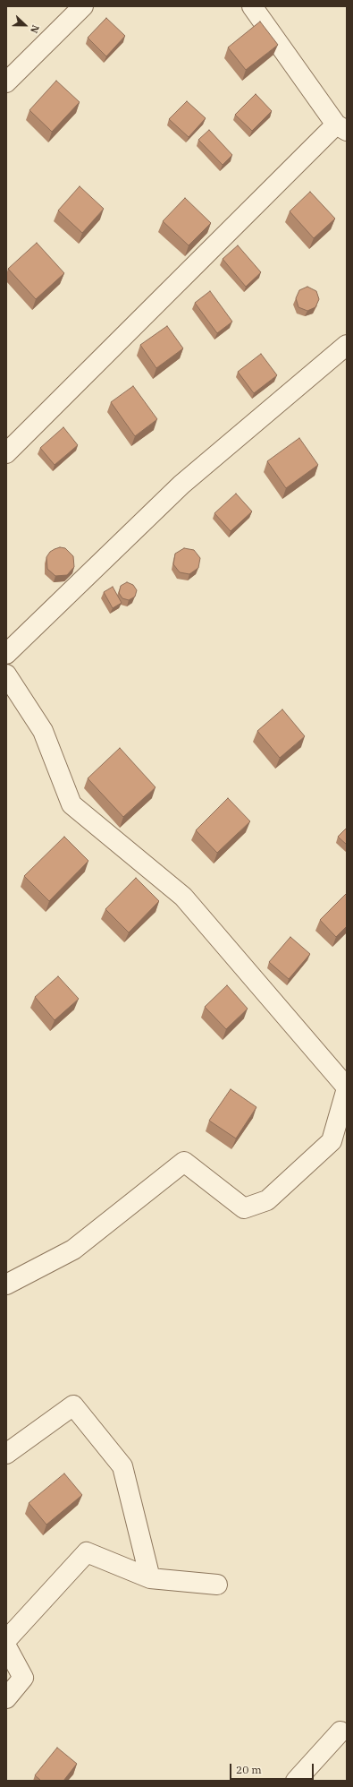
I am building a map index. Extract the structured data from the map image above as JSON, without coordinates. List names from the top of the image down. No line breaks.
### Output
{"scale_bar":"20 m","north":"right"}
